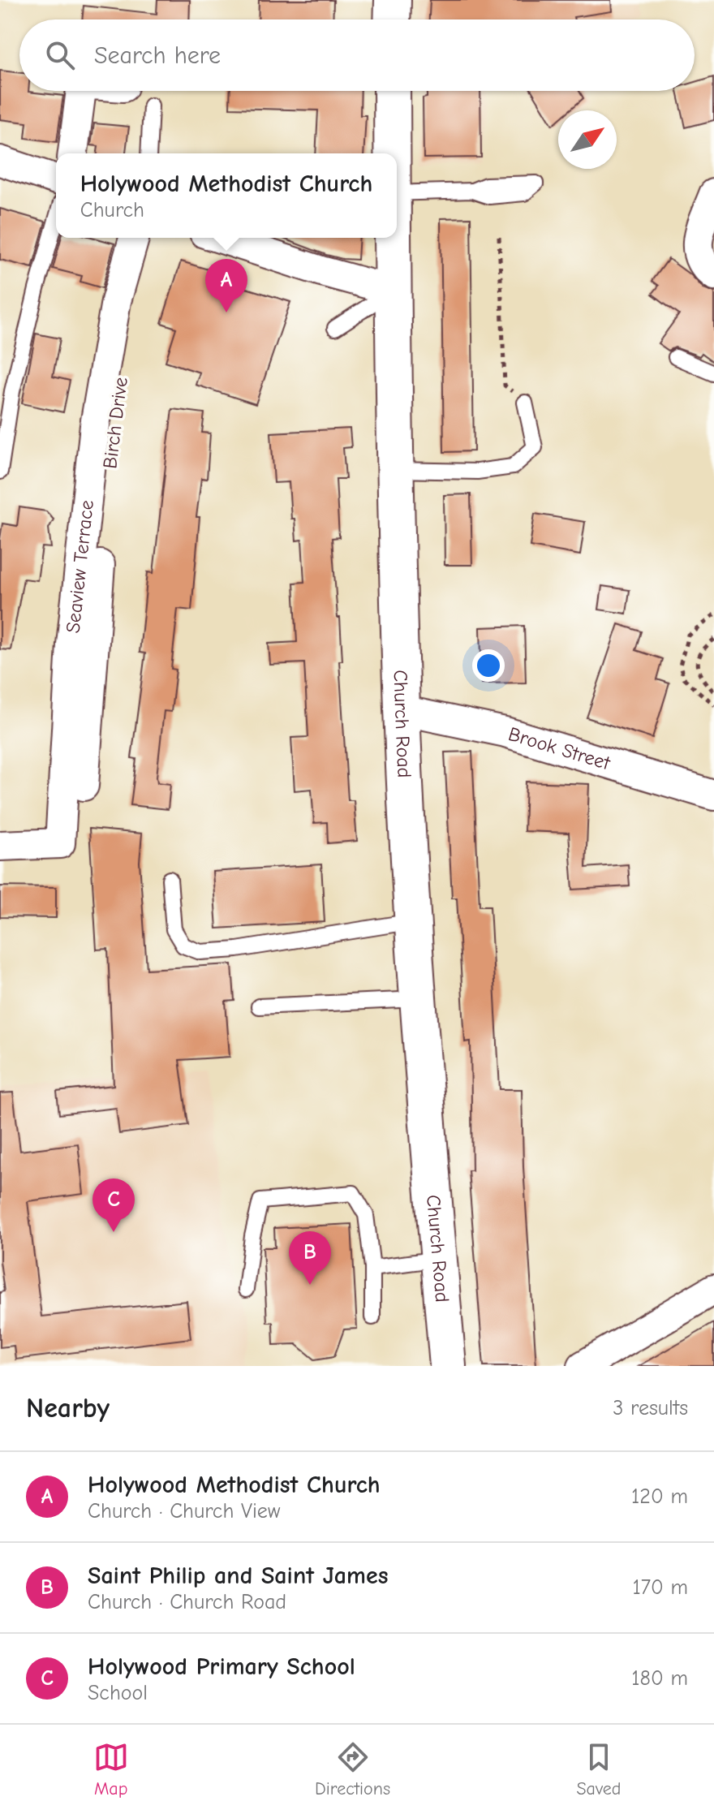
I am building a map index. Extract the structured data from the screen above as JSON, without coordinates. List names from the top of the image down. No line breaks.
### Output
{"streets":{"street":["Birch Drive","Seaview Terrace","Church Road","Brook Street"]},"crossings":[["Church Road","Brook Street"]],"north":"top right","page":{"search":"Search here","popup":["Holywood Methodist Church","Church"],"pins":["A","C","B"],"heading":["Nearby","3 results"],"list":[{"mark":"A","name":"Holywood Methodist Church","note":"Church · Church View","value":"120 m"},{"mark":"B","name":"Saint Philip and Saint James","note":"Church · Church Road","value":"170 m"},{"mark":"C","name":"Holywood Primary School","note":"School","value":"180 m"}],"nav":["Map","Directions","Saved"]}}
